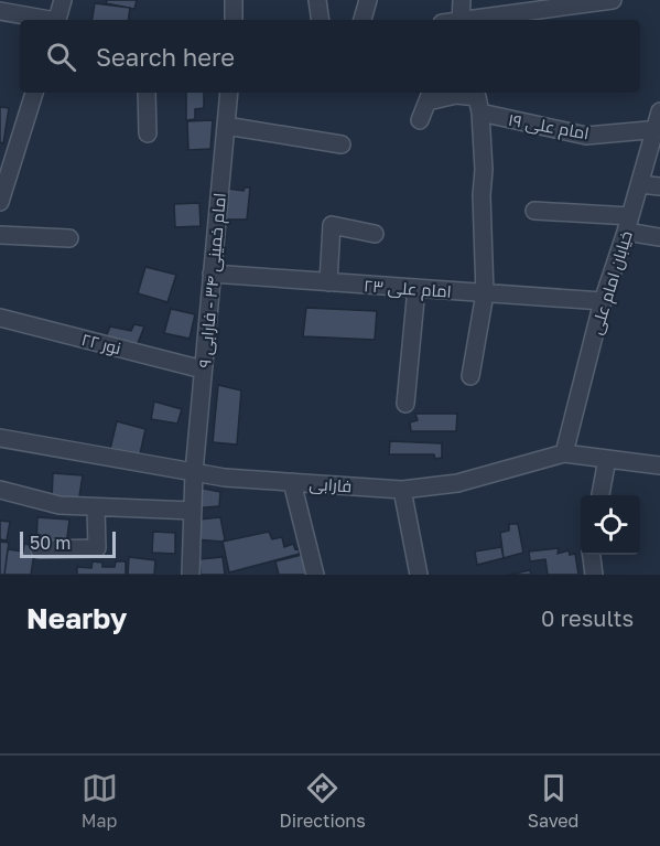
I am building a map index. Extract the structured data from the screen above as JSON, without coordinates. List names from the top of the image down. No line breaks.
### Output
{"streets":{"street":["امام علی ۱۹","امام خمینی ۳۴ - فارابی ۹","خیابان امام علی","امام علی ۲۳","نور ۲۲","فارابی"]},"crossings":[["امام علی ۱۹","خیابان امام علی"],["امام خمینی ۳۴ - فارابی ۹","امام علی ۲۳"],["امام خمینی ۳۴ - فارابی ۹","نور ۲۲"],["امام خمینی ۳۴ - فارابی ۹","فارابی"],["خیابان امام علی","امام علی ۲۳"],["خیابان امام علی","فارابی"]],"scale_bar":"50 m","page":{"search":"Search here","scale":"50 m","heading":["Nearby","0 results"],"nav":["Map","Directions","Saved"]}}
